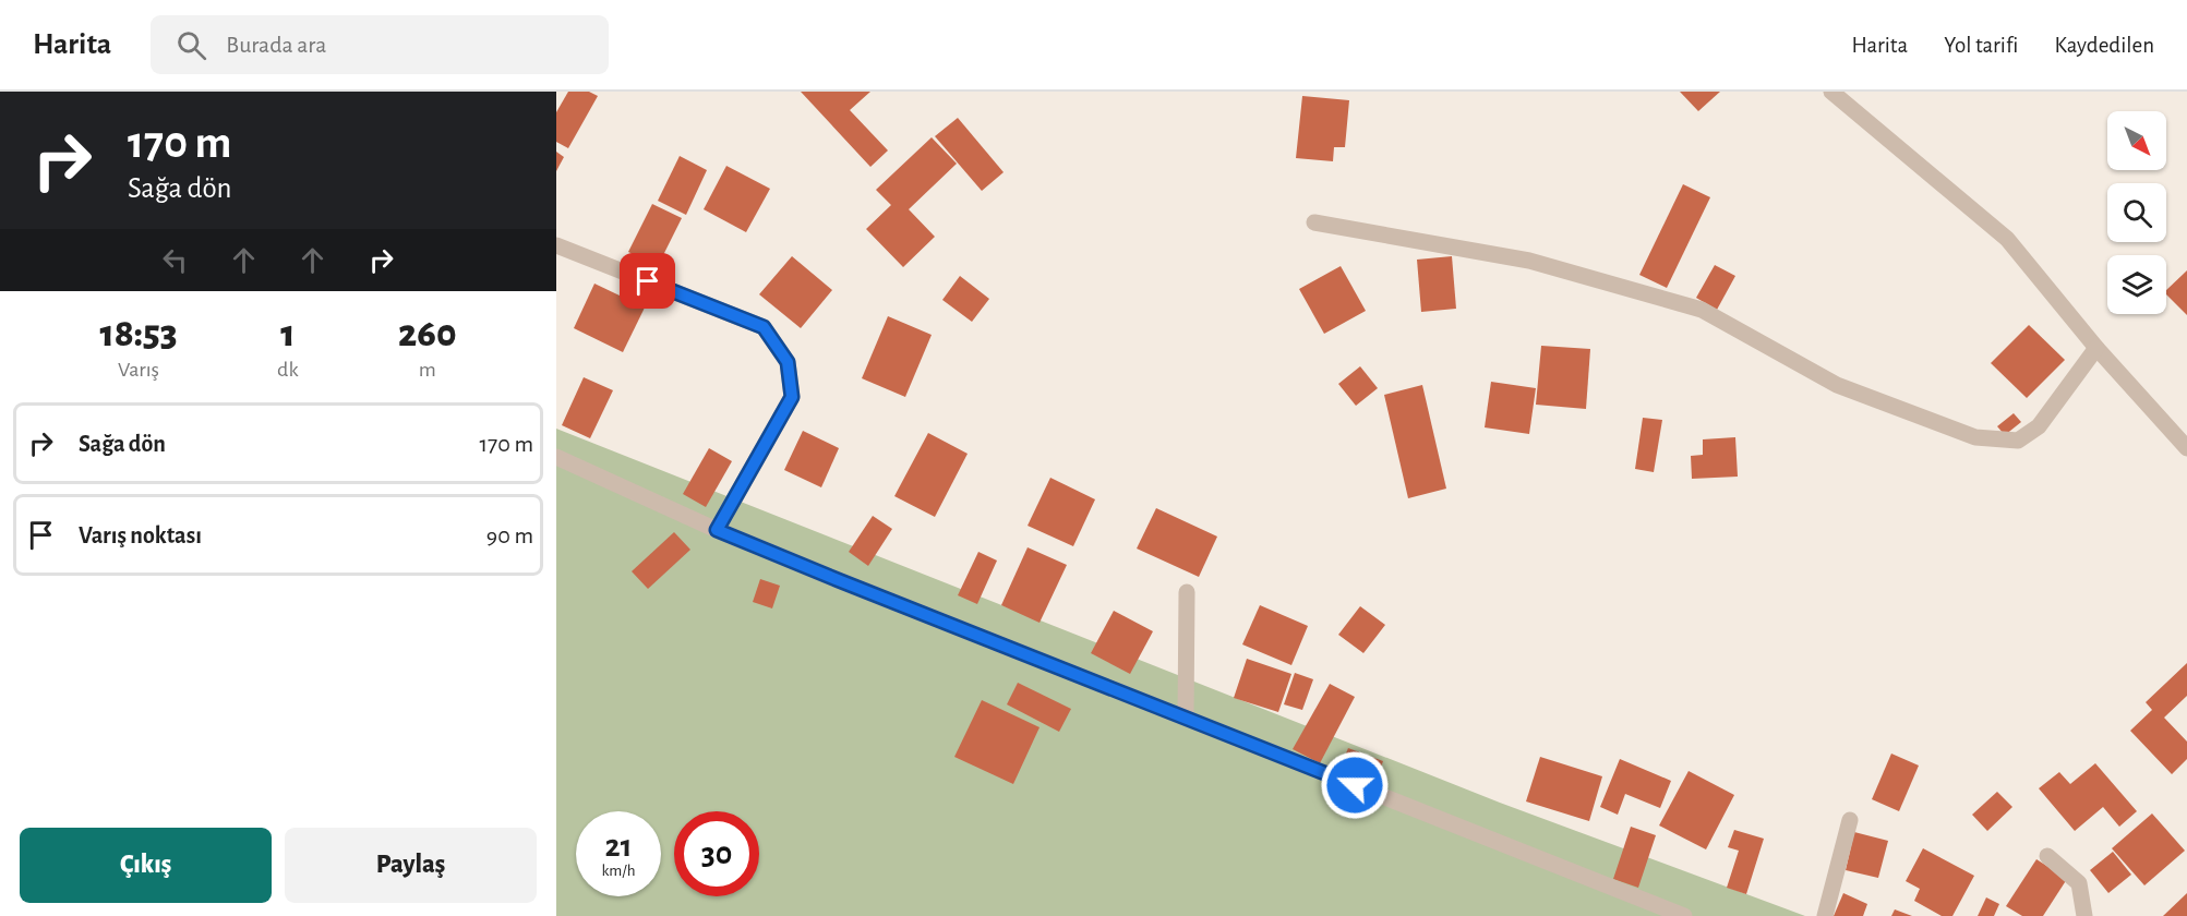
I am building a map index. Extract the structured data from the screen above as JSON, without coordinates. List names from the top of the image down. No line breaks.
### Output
{"north":"bottom right","page":{"header":"Harita","search":"Burada ara","nav":["Harita","Yol tarifi","Kaydedilen"],"turn":["170 m","Sağa dön"],"eta":["18:53","Varış","1","dk","260","m"],"list":[{"name":"Sağa dön","value":"170 m"},{"name":"Varış noktası","value":"90 m"}],"speed":"21 km/h","limit":"30","buttons":["Çıkış","Paylaş"]}}
